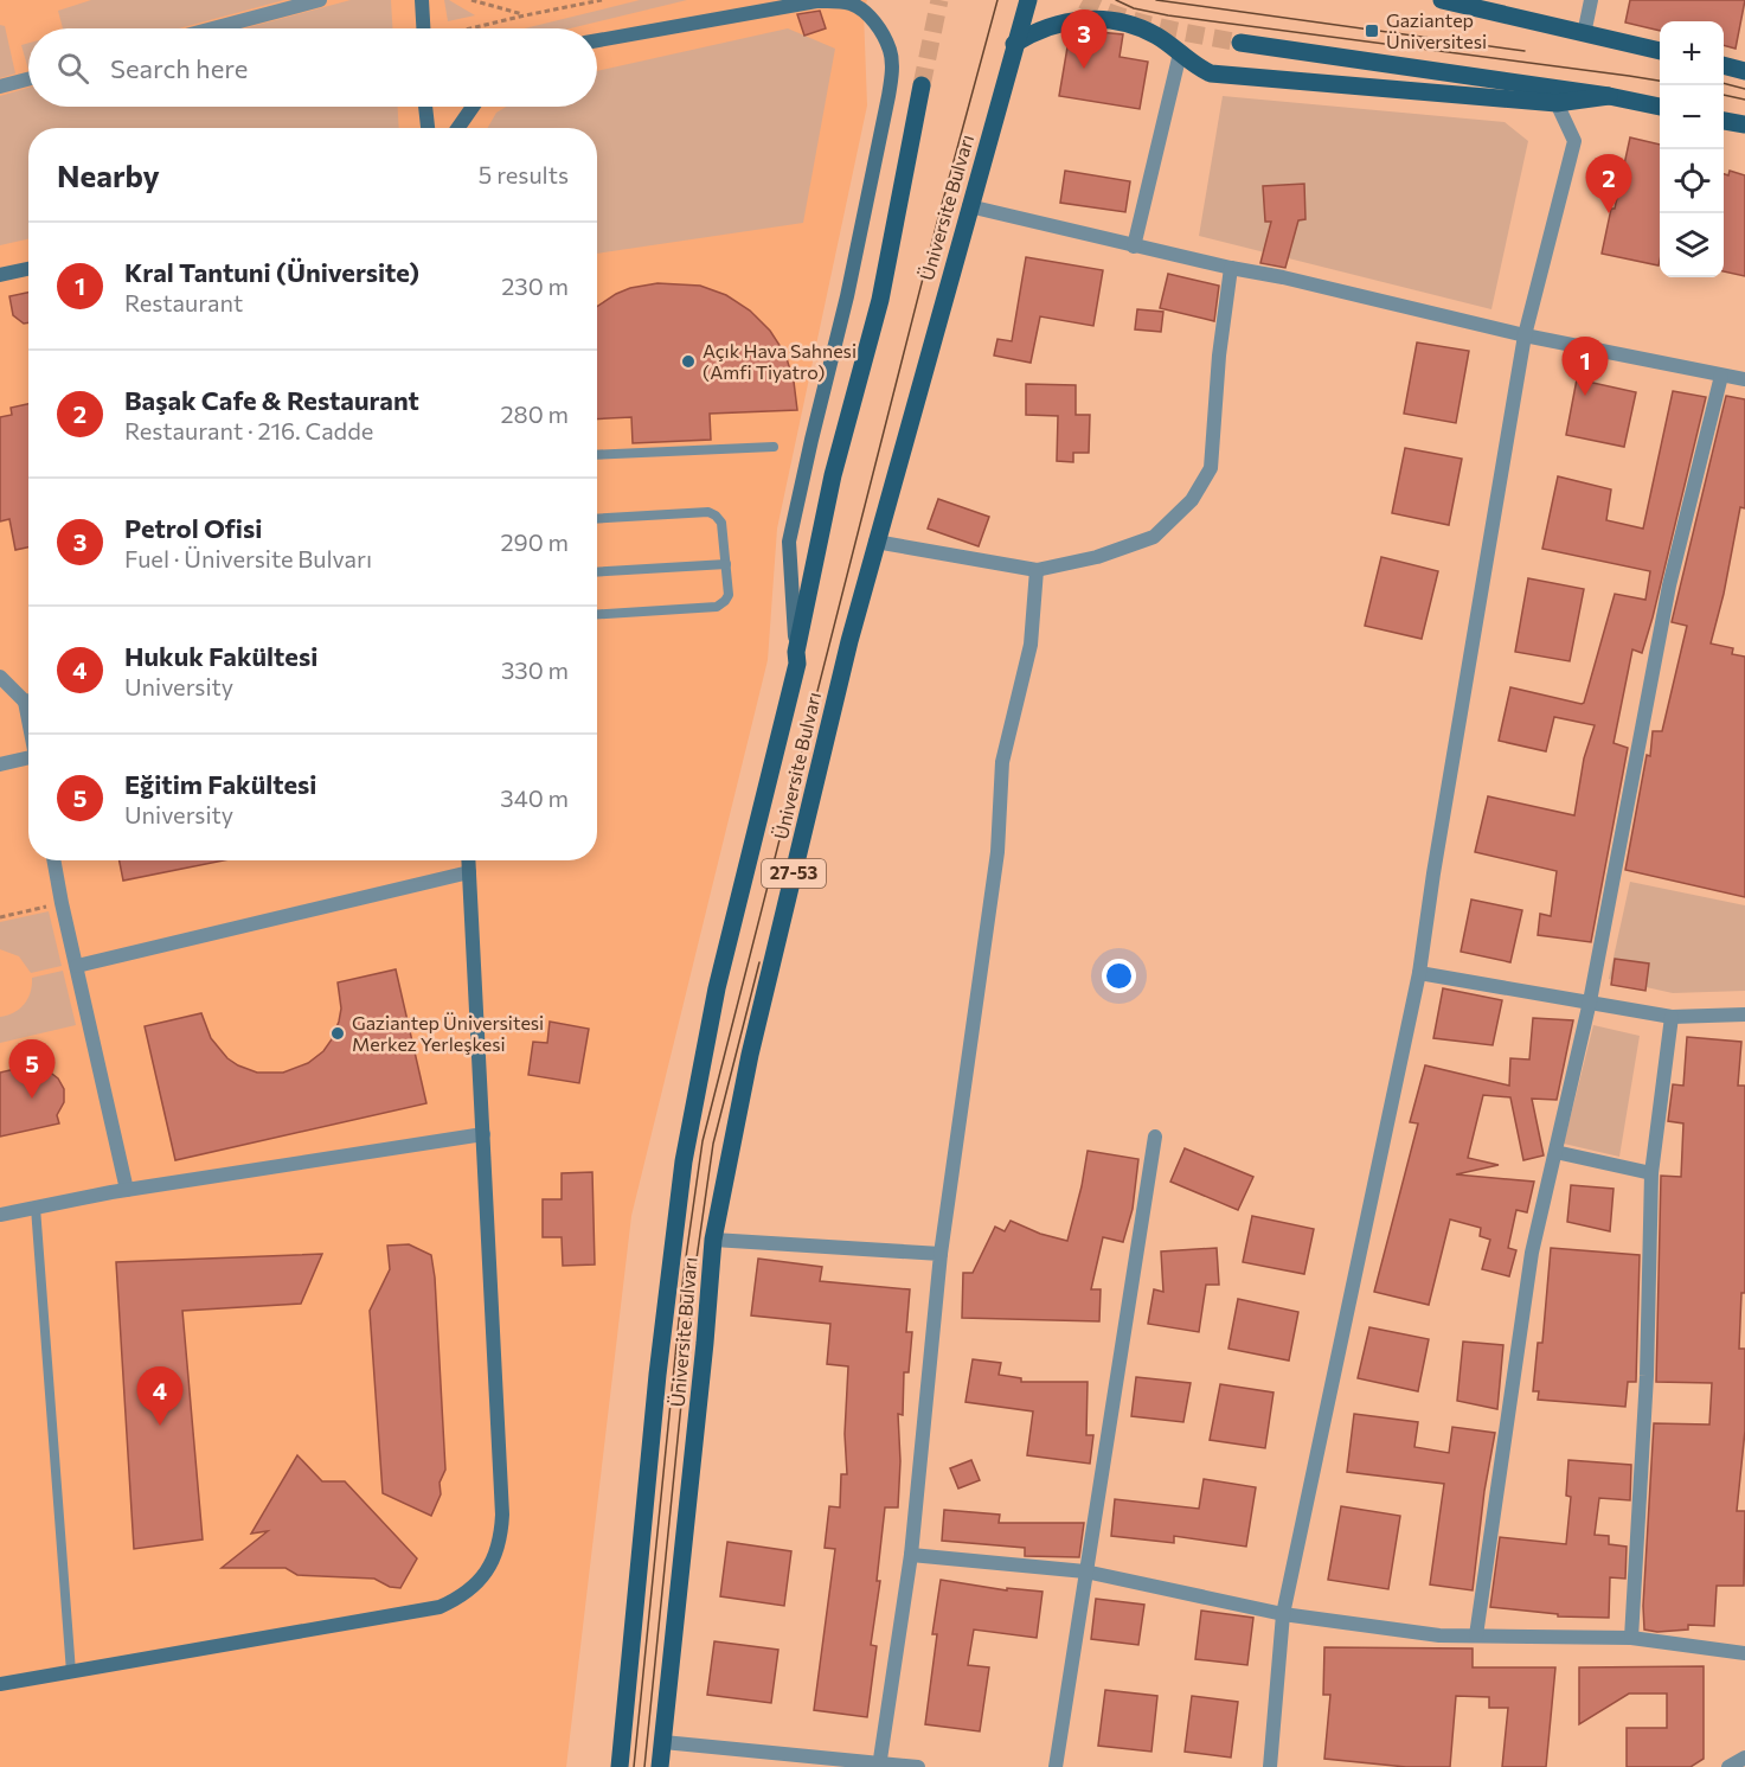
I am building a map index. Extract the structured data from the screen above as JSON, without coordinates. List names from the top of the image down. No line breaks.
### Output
{"streets":{"main road":["Üniversite Bulvarı","27-53"]},"places":{"transit":["Gaziantep Üniversitesi"],"other":["Açık Hava Sahnesi (Amfi Tiyatro)","Gaziantep Üniversitesi Merkez Yerleşkesi"]},"page":{"pins":["3","2","1","5","4"],"map_buttons":["+","−"],"search":"Search here","heading":["Nearby","5 results"],"list":[{"mark":"1","name":"Kral Tantuni (Üniversite)","note":"Restaurant","value":"230 m"},{"mark":"2","name":"Başak Cafe & Restaurant","note":"Restaurant · 216. Cadde","value":"280 m"},{"mark":"3","name":"Petrol Ofisi","note":"Fuel · Üniversite Bulvarı","value":"290 m"},{"mark":"4","name":"Hukuk Fakültesi","note":"University","value":"330 m"},{"mark":"5","name":"Eğitim Fakültesi","note":"University","value":"340 m"}]}}
